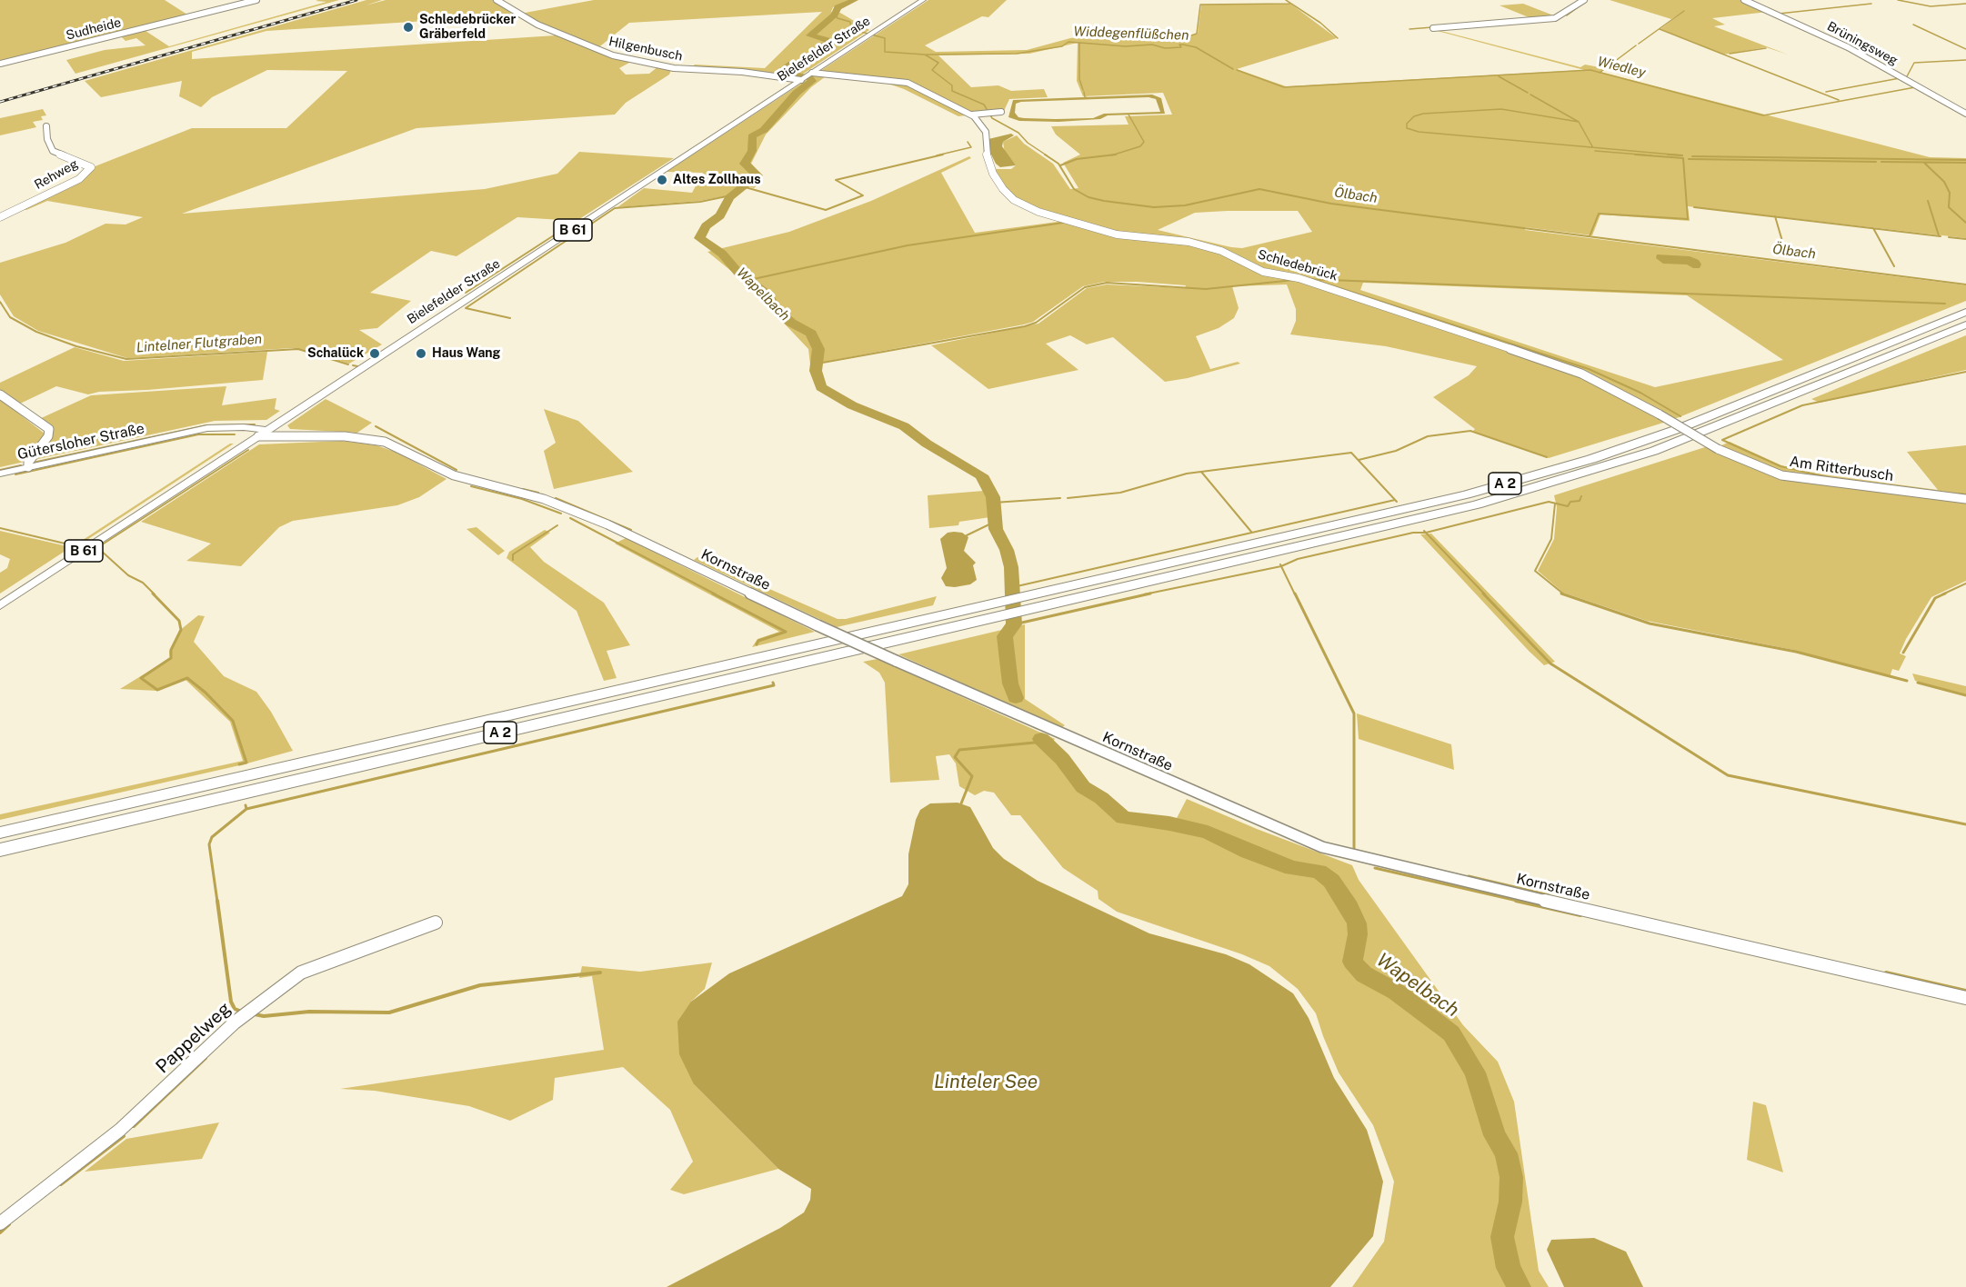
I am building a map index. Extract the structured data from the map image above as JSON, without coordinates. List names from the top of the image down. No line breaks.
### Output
{"streets":{"highway":["A 2"],"main road":["Bielefelder Straße","B 61","Gütersloher Straße"],"street":["Sudheide","Brüningsweg","Hilgenbusch","Rehweg","Schledebrück","Am Ritterbusch","Kornstraße","Pappelweg"]},"crossings":[["Hilgenbusch","Bielefelder Straße"],["Bielefelder Straße","Gütersloher Straße"],["Bielefelder Straße","Kornstraße"],["Schledebrück","Am Ritterbusch"],["Gütersloher Straße","Kornstraße"]],"water":["Widdegenflüßchen","Wiedley","Ölbach","Wapelbach","Lintelner Flutgraben","Linteler See"],"places":["Schledebrücker Gräberfeld","Altes Zollhaus","Schalück","Haus Wang"]}
